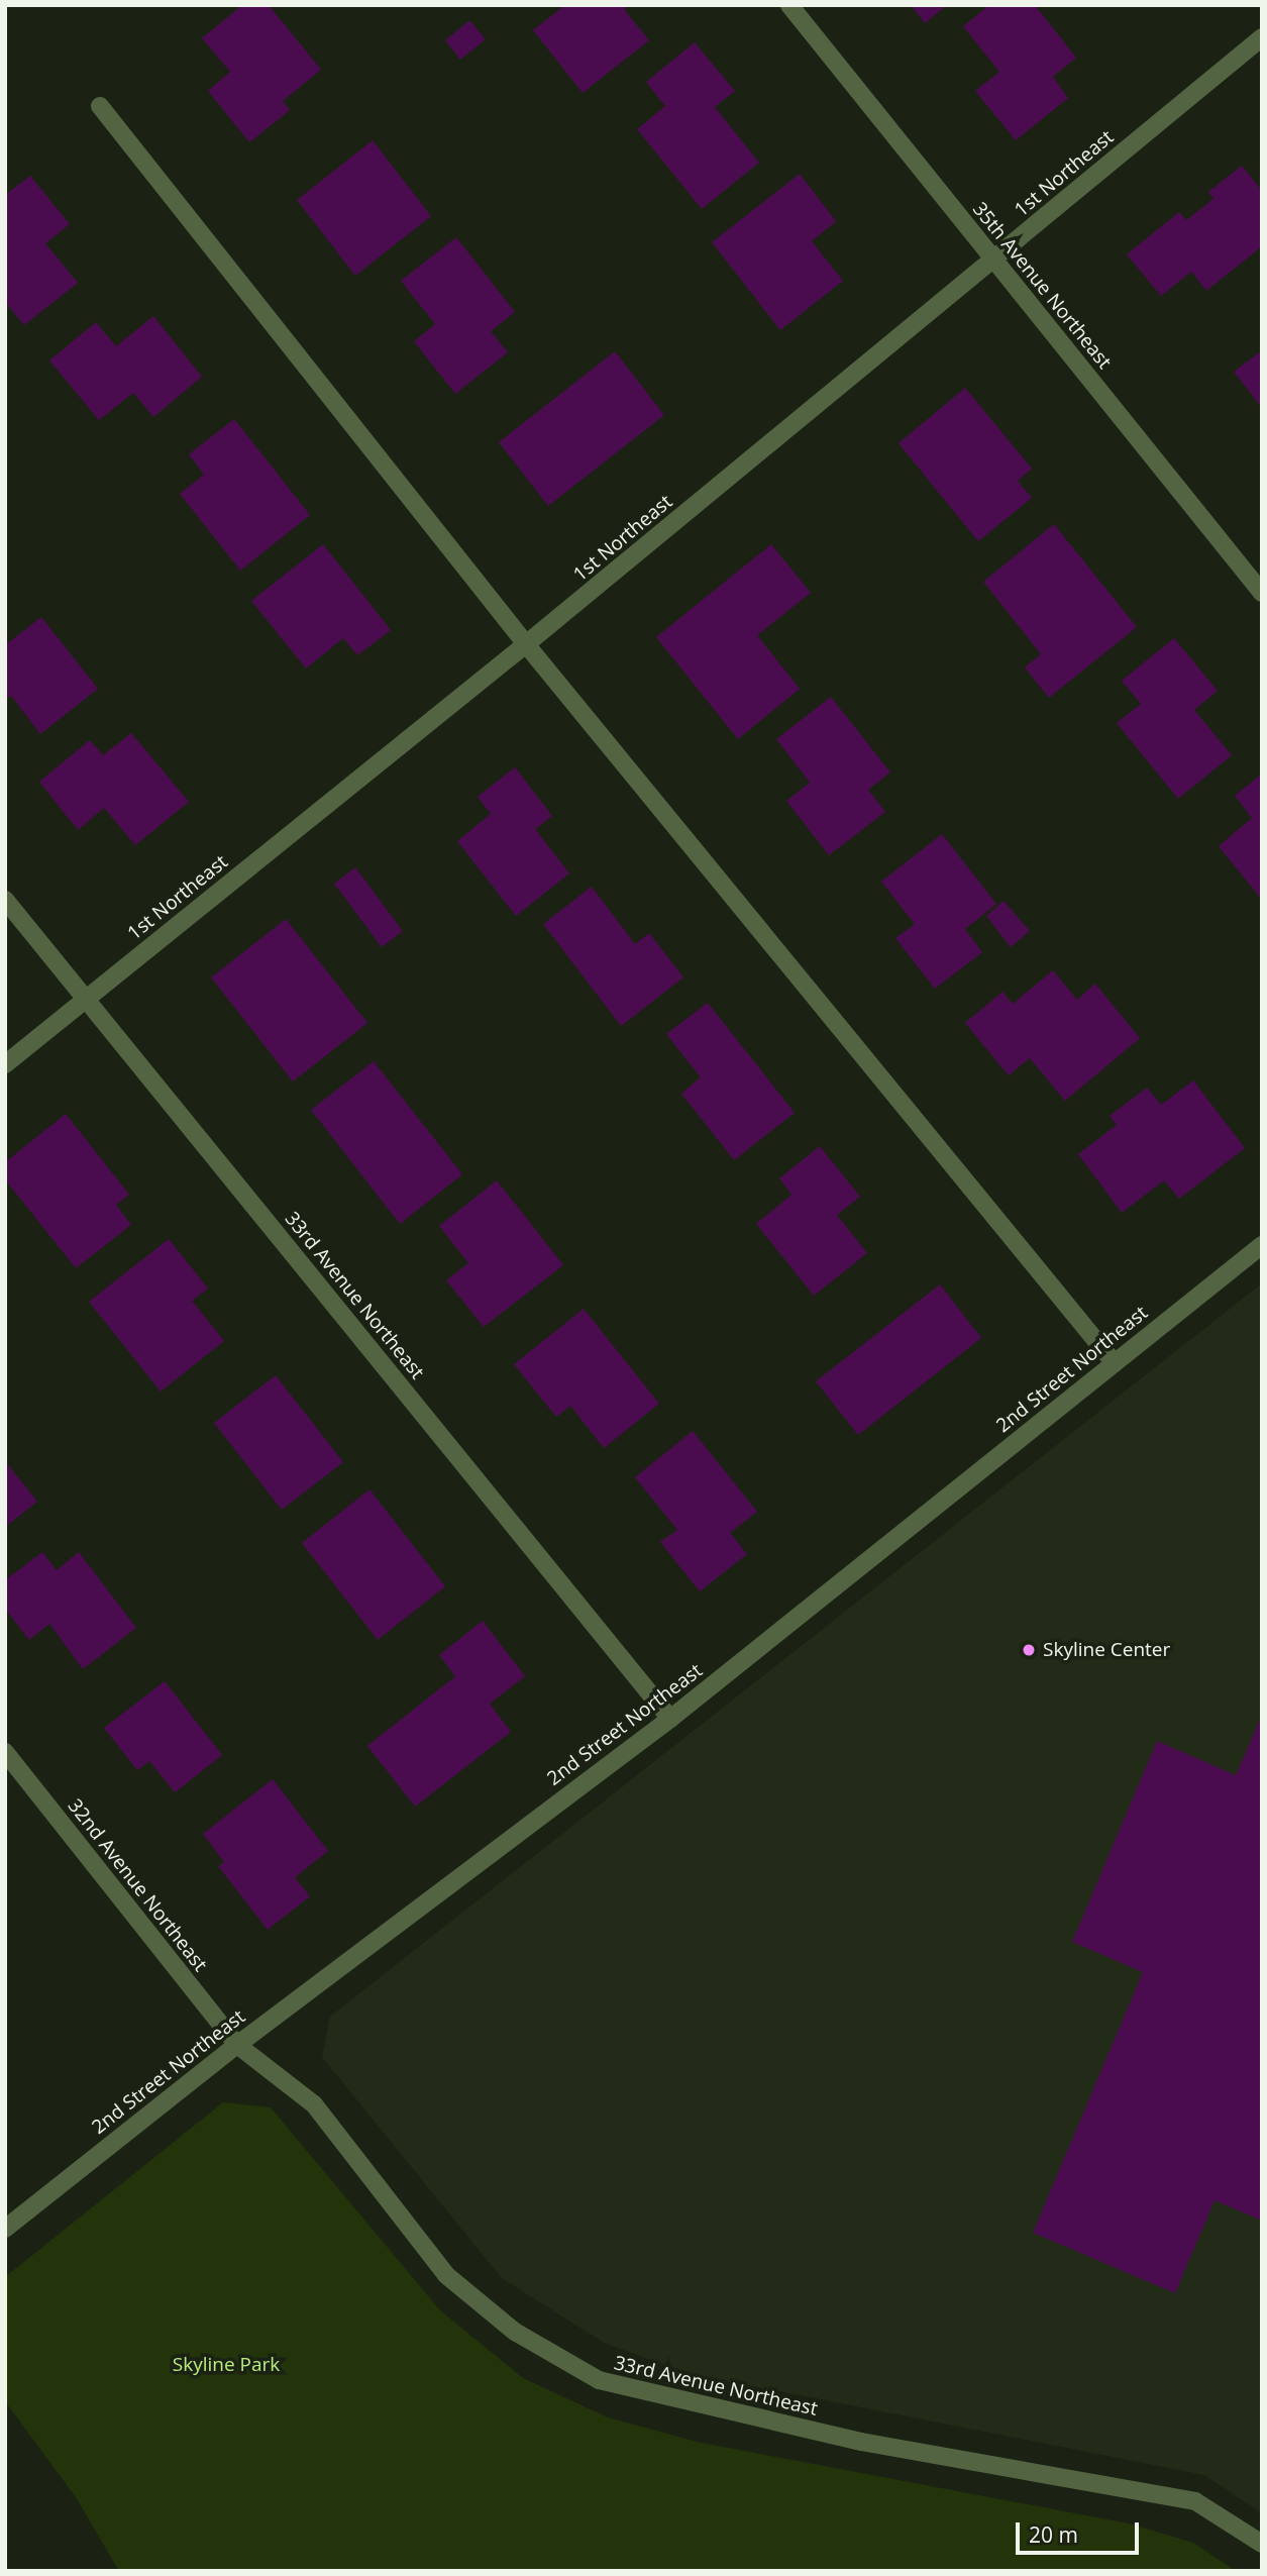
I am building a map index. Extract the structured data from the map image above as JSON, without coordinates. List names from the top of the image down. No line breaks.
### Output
{"streets":{"street":["1st Northeast","35th Avenue Northeast","33rd Avenue Northeast","2nd Street Northeast","32nd Avenue Northeast"]},"crossings":[["1st Northeast","35th Avenue Northeast"],["1st Northeast","33rd Avenue Northeast"],["33rd Avenue Northeast","2nd Street Northeast"],["33rd Avenue Northeast","32nd Avenue Northeast"],["2nd Street Northeast","32nd Avenue Northeast"]],"parks":["Skyline Park"],"places":["Skyline Center"],"scale_bar":"20 m"}
